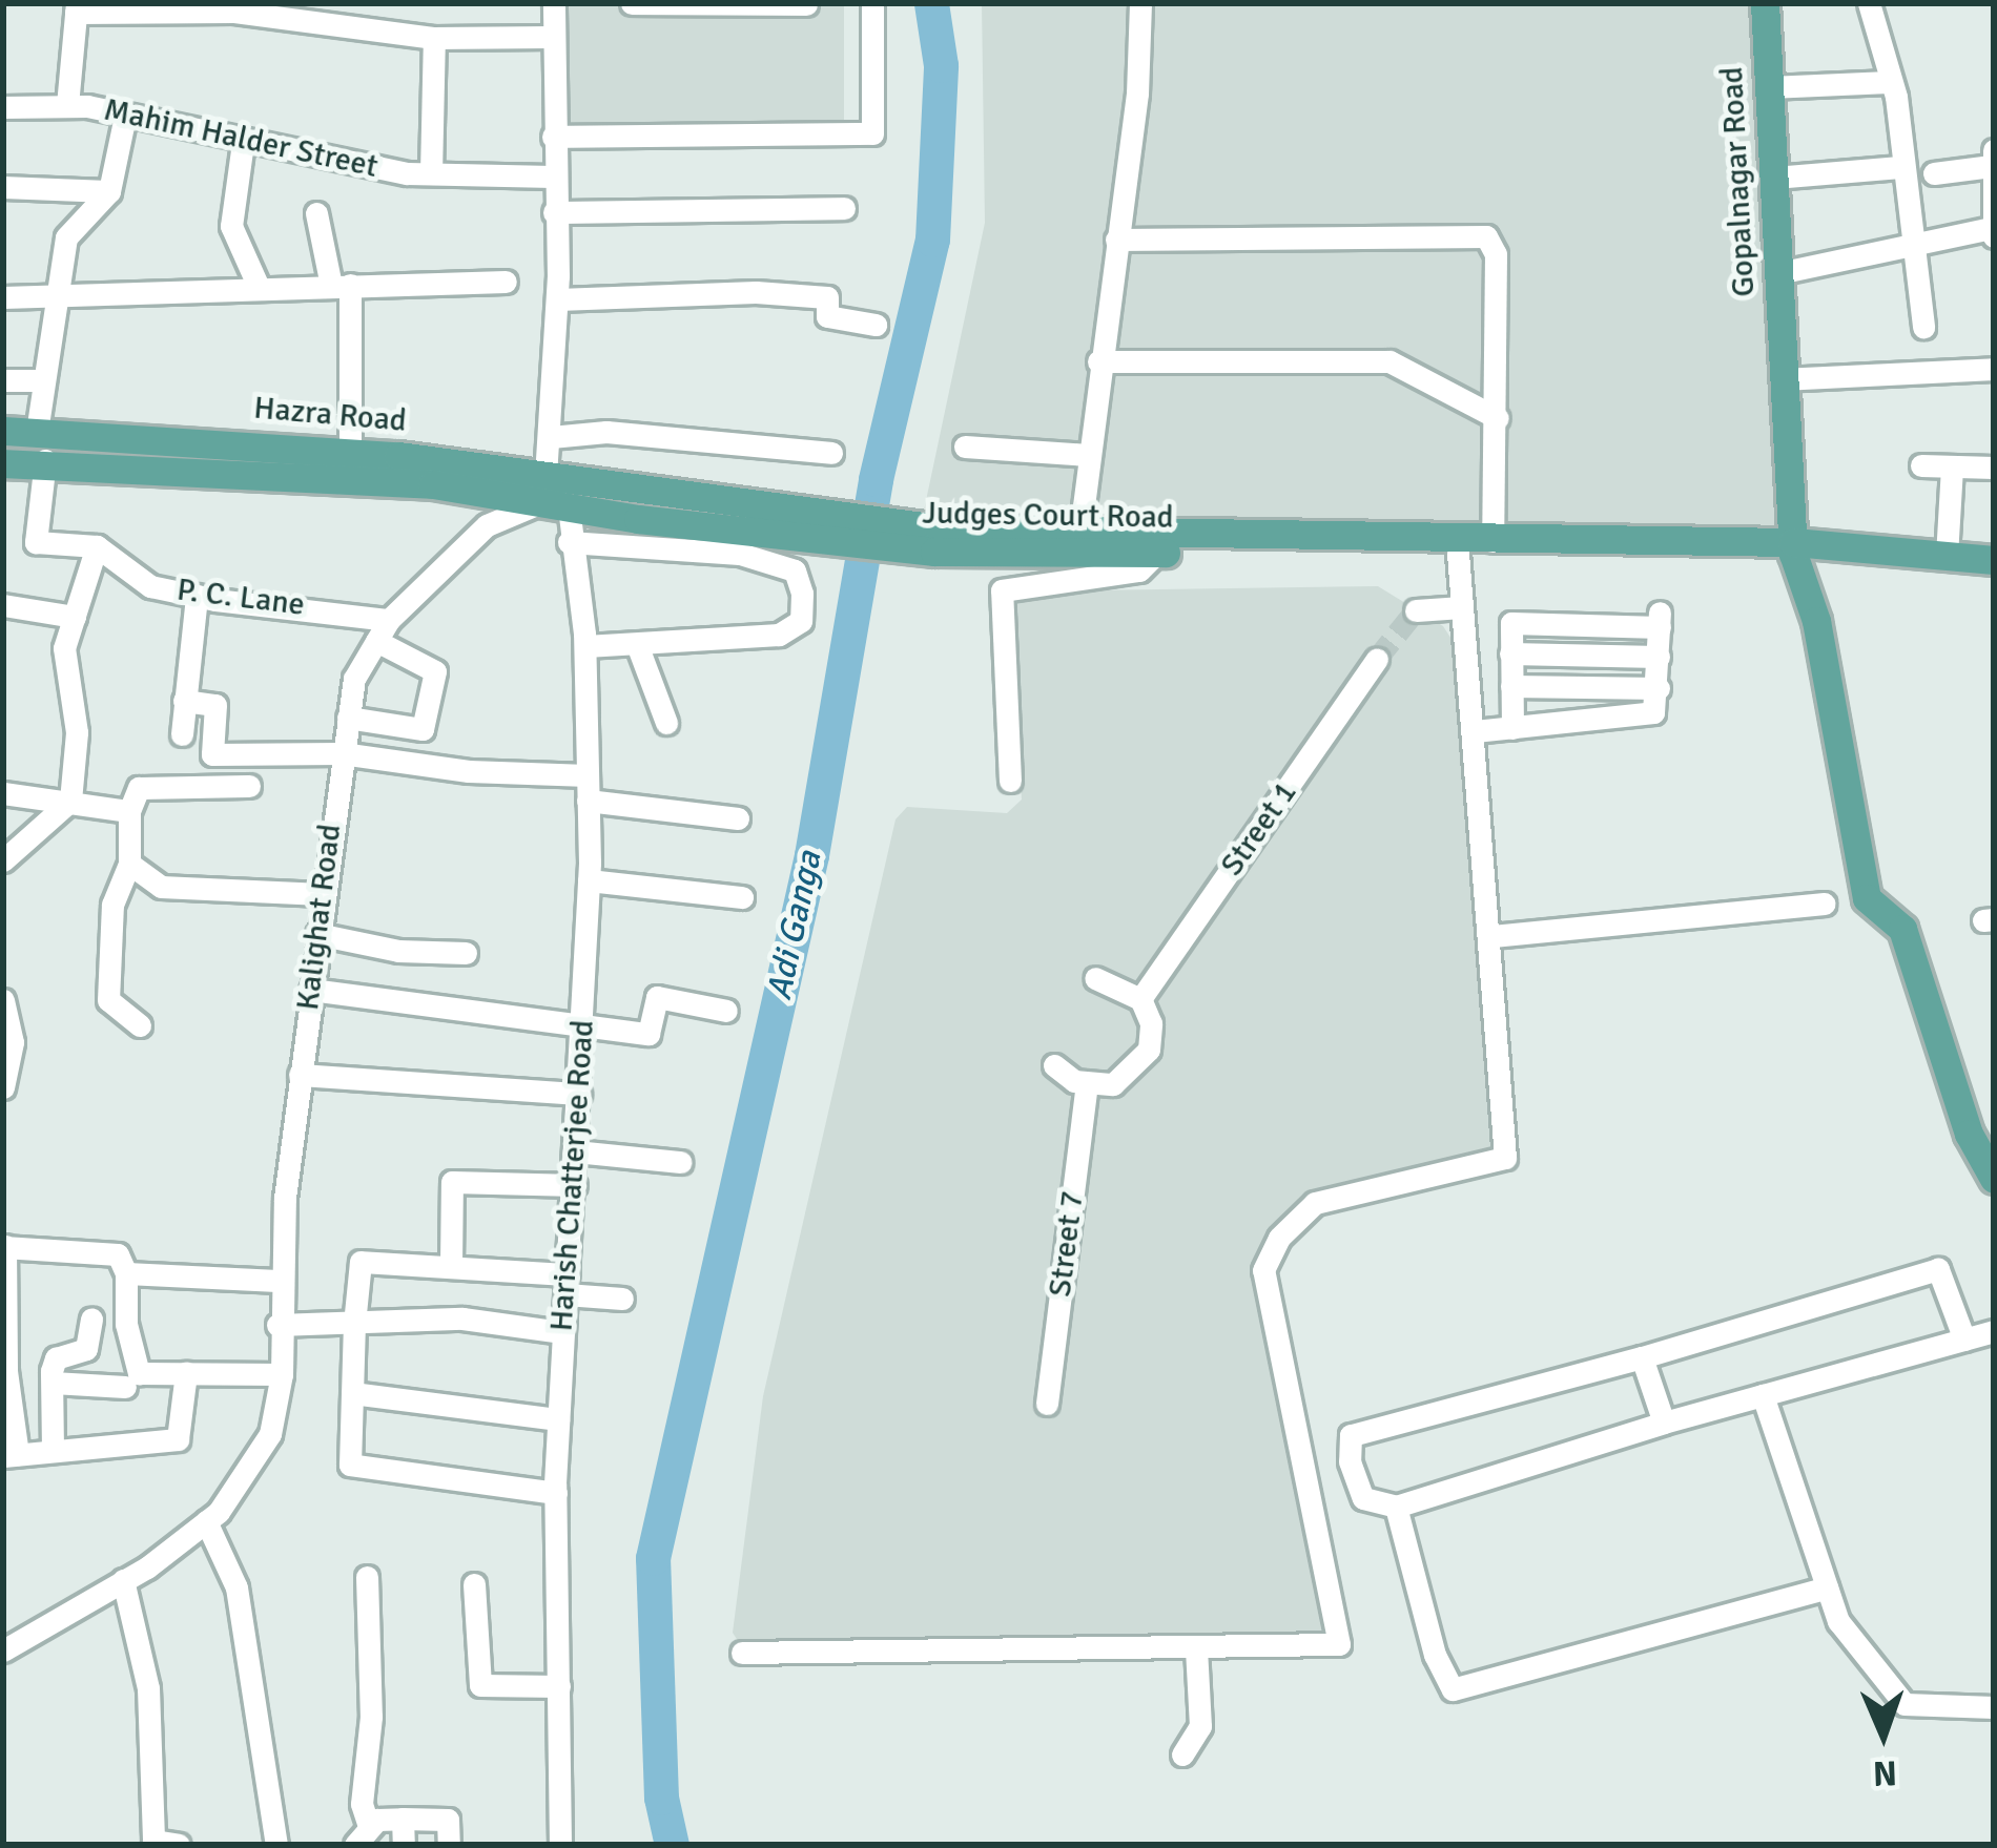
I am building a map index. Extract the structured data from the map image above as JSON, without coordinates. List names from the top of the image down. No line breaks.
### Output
{"streets":{"main road":["Gopalnagar Road","Hazra Road","Judges Court Road"],"street":["Mahim Halder Street","P. C. Lane","Street 1","Kalighat Road","Harish Chatterjee Road","Street 7"]},"crossings":[["Gopalnagar Road","Judges Court Road"],["Hazra Road","Judges Court Road"],["Hazra Road","Kalighat Road"],["Hazra Road","Harish Chatterjee Road"],["P. C. Lane","Kalighat Road"],["Kalighat Road","Harish Chatterjee Road"]],"water":["Adi Ganga"],"north":"bottom"}
